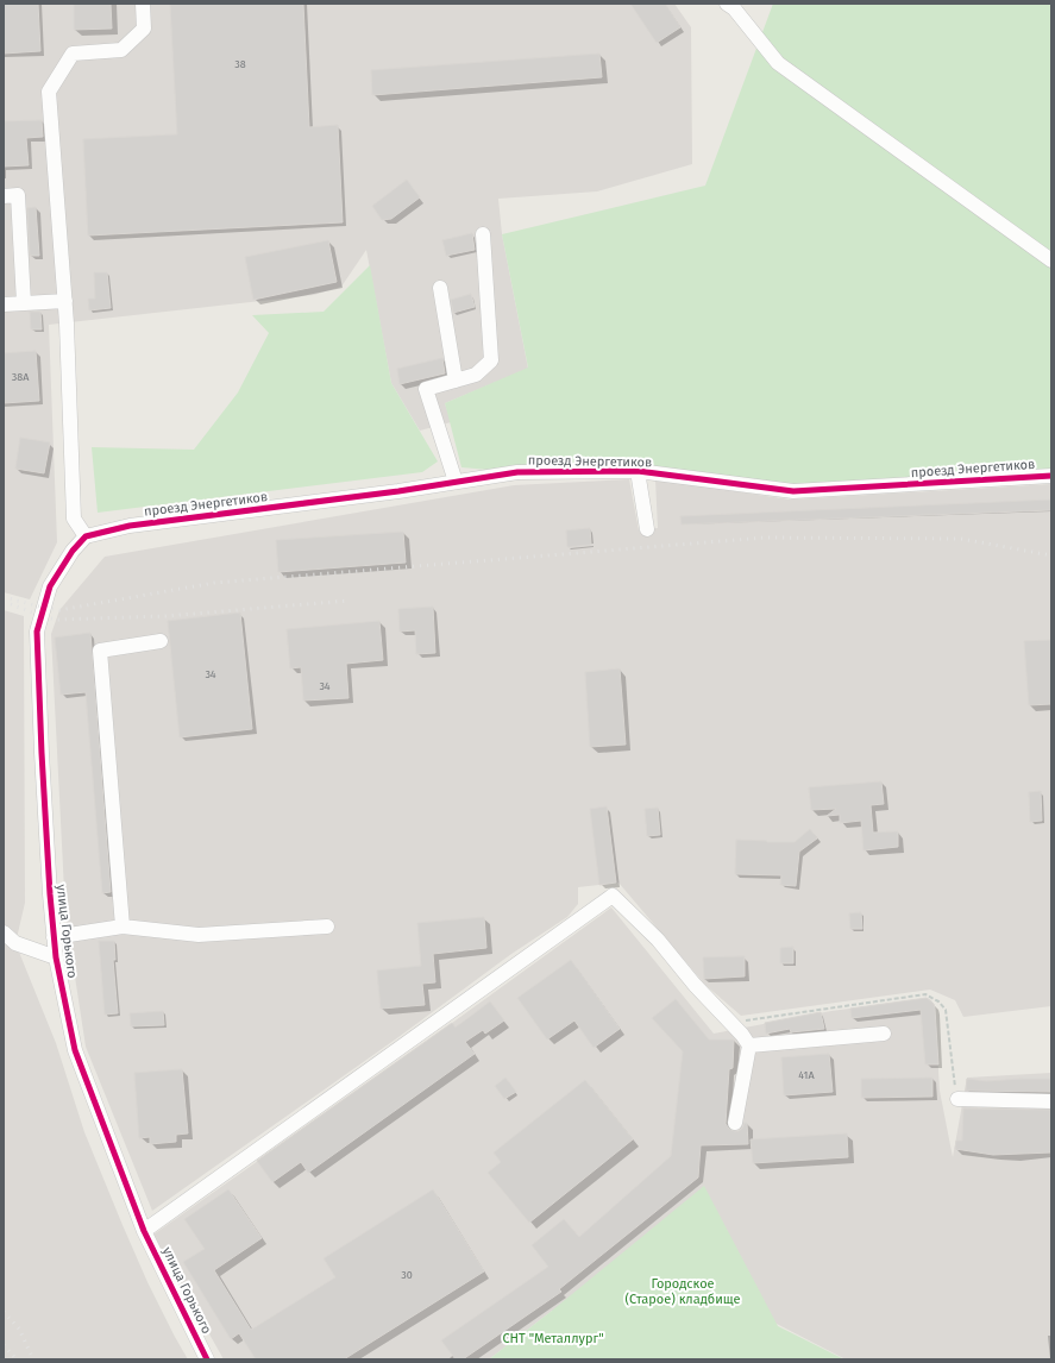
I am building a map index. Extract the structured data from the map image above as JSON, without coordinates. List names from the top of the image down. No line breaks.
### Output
{"streets":{"street":["проезд Энергетиков","улица Горького"]},"crossings":[["проезд Энергетиков","улица Горького"]],"parks":["Городское (Старое) кладбище","СНТ \"Металлург\""],"house_numbers":["38","38А","34","34","41А","30"]}
